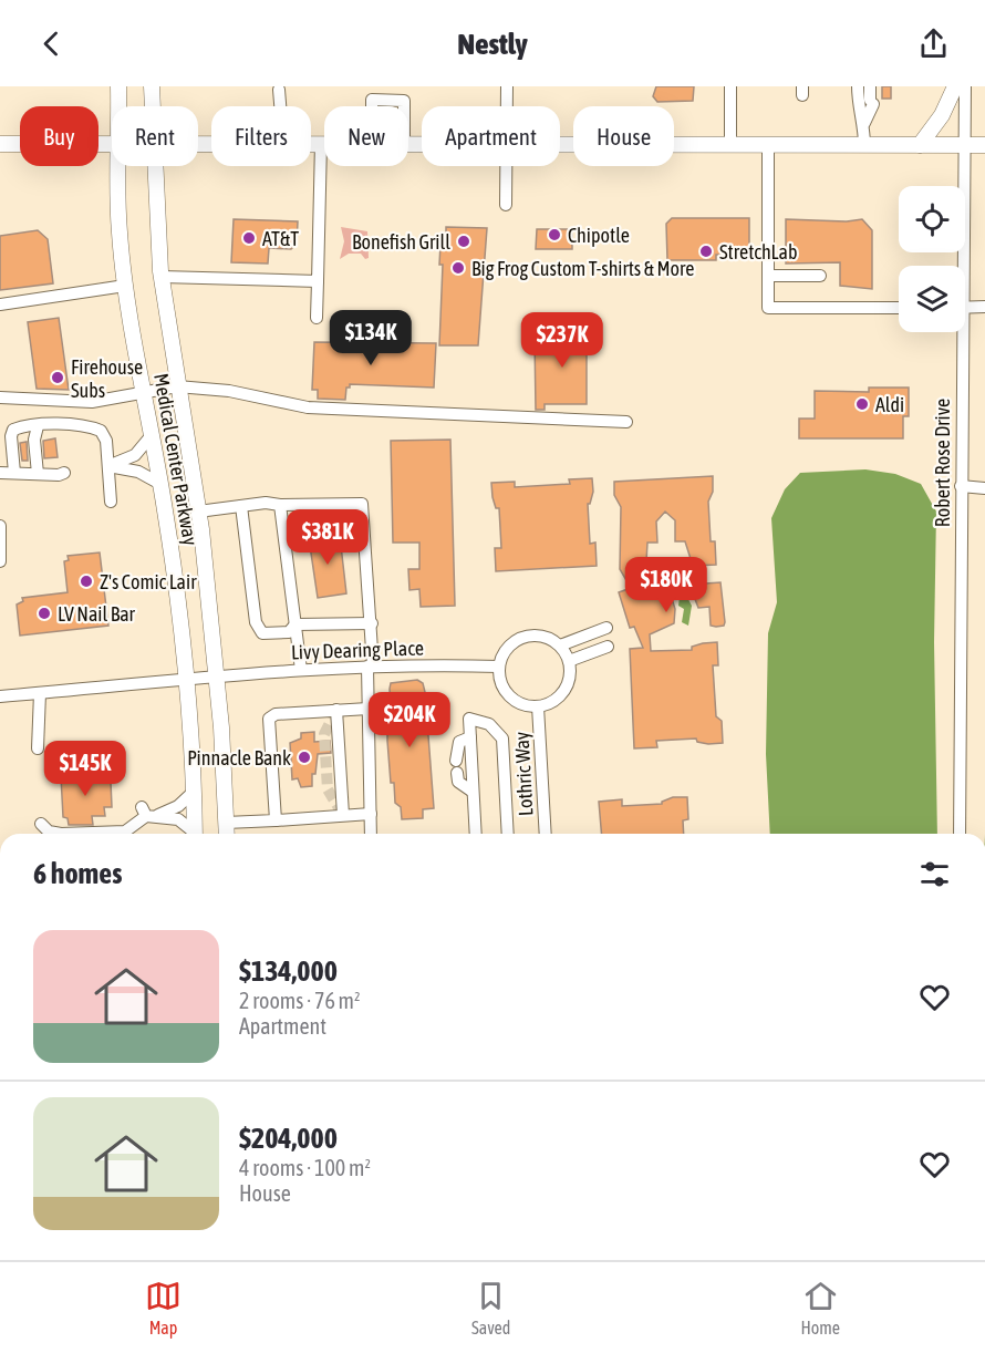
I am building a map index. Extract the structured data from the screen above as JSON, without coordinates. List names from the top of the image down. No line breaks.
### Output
{"streets":{"main road":["Medical Center Parkway"],"street":["Robert Rose Drive","Livy Dearing Place","Lothric Way"]},"crossings":[["Medical Center Parkway","Livy Dearing Place"],["Livy Dearing Place","Lothric Way"]],"places":["Chipotle","AT&T","Bonefish Grill","StretchLab","Big Frog Custom T-shirts & More","Firehouse Subs","Aldi","Z's Comic Lair","LV Nail Bar","Pinnacle Bank"],"page":{"header":"Nestly","chip":["Buy","Rent","Filters","New","Apartment","House"],"price":["$134K","$237K","$381K","$180K","$204K","$145K"],"heading":"6 homes","list":[{"name":"$134,000","note":"2 rooms · 76 m² · Apartment"},{"name":"$204,000","note":"4 rooms · 100 m² · House"}],"tabs":["Map","Saved","Home"]}}
